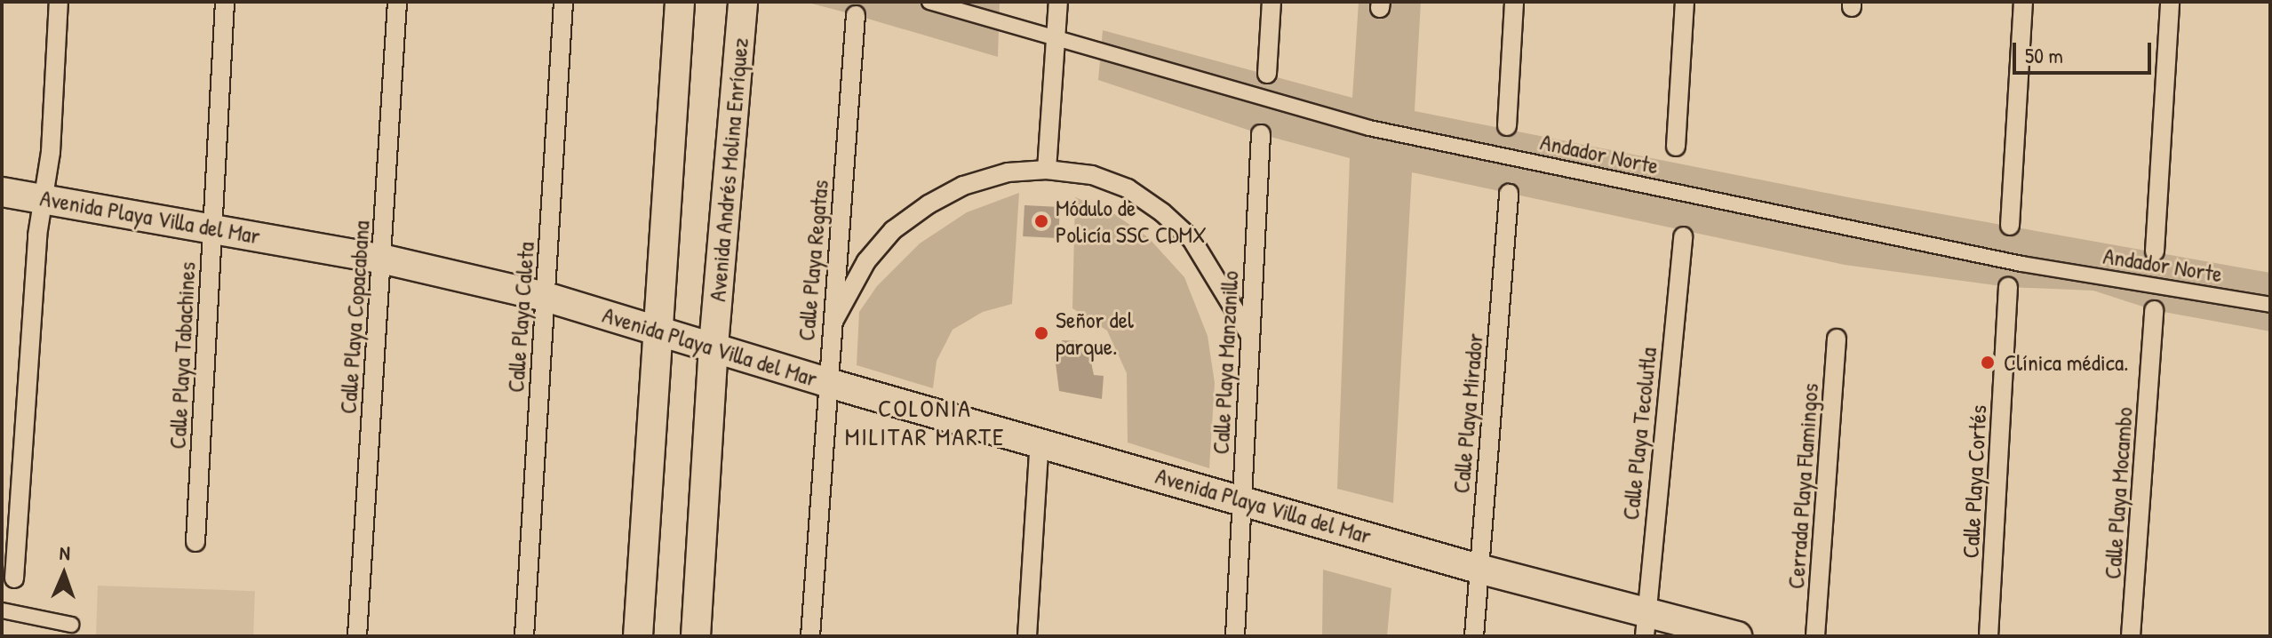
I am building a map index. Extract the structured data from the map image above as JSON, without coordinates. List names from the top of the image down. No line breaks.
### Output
{"streets":{"main road":["Avenida Andrés Molina Enríquez","Avenida Playa Villa del Mar"],"street":["Andador Norte","Calle Playa Regatas","Calle Playa Copacabana","Calle Playa Caleta","Calle Playa Tabachines","Calle Playa Manzanillo","Calle Playa Mirador","Calle Playa Tecolutla","Calle Playa Cortés","Cerrada Playa Flamingos","Calle Playa Mocambo"]},"crossings":[["Avenida Andrés Molina Enríquez","Avenida Playa Villa del Mar"],["Avenida Playa Villa del Mar","Calle Playa Regatas"],["Avenida Playa Villa del Mar","Calle Playa Copacabana"],["Avenida Playa Villa del Mar","Calle Playa Caleta"],["Avenida Playa Villa del Mar","Calle Playa Tabachines"],["Avenida Playa Villa del Mar","Calle Playa Manzanillo"],["Avenida Playa Villa del Mar","Calle Playa Mirador"],["Avenida Playa Villa del Mar","Calle Playa Tecolutla"]],"districts":["COLONIA MILITAR MARTE"],"places":["Módulo de Policía SSC CDMX","Señor del parque.","Clínica médica."],"scale_bar":"50 m","north":"top"}
